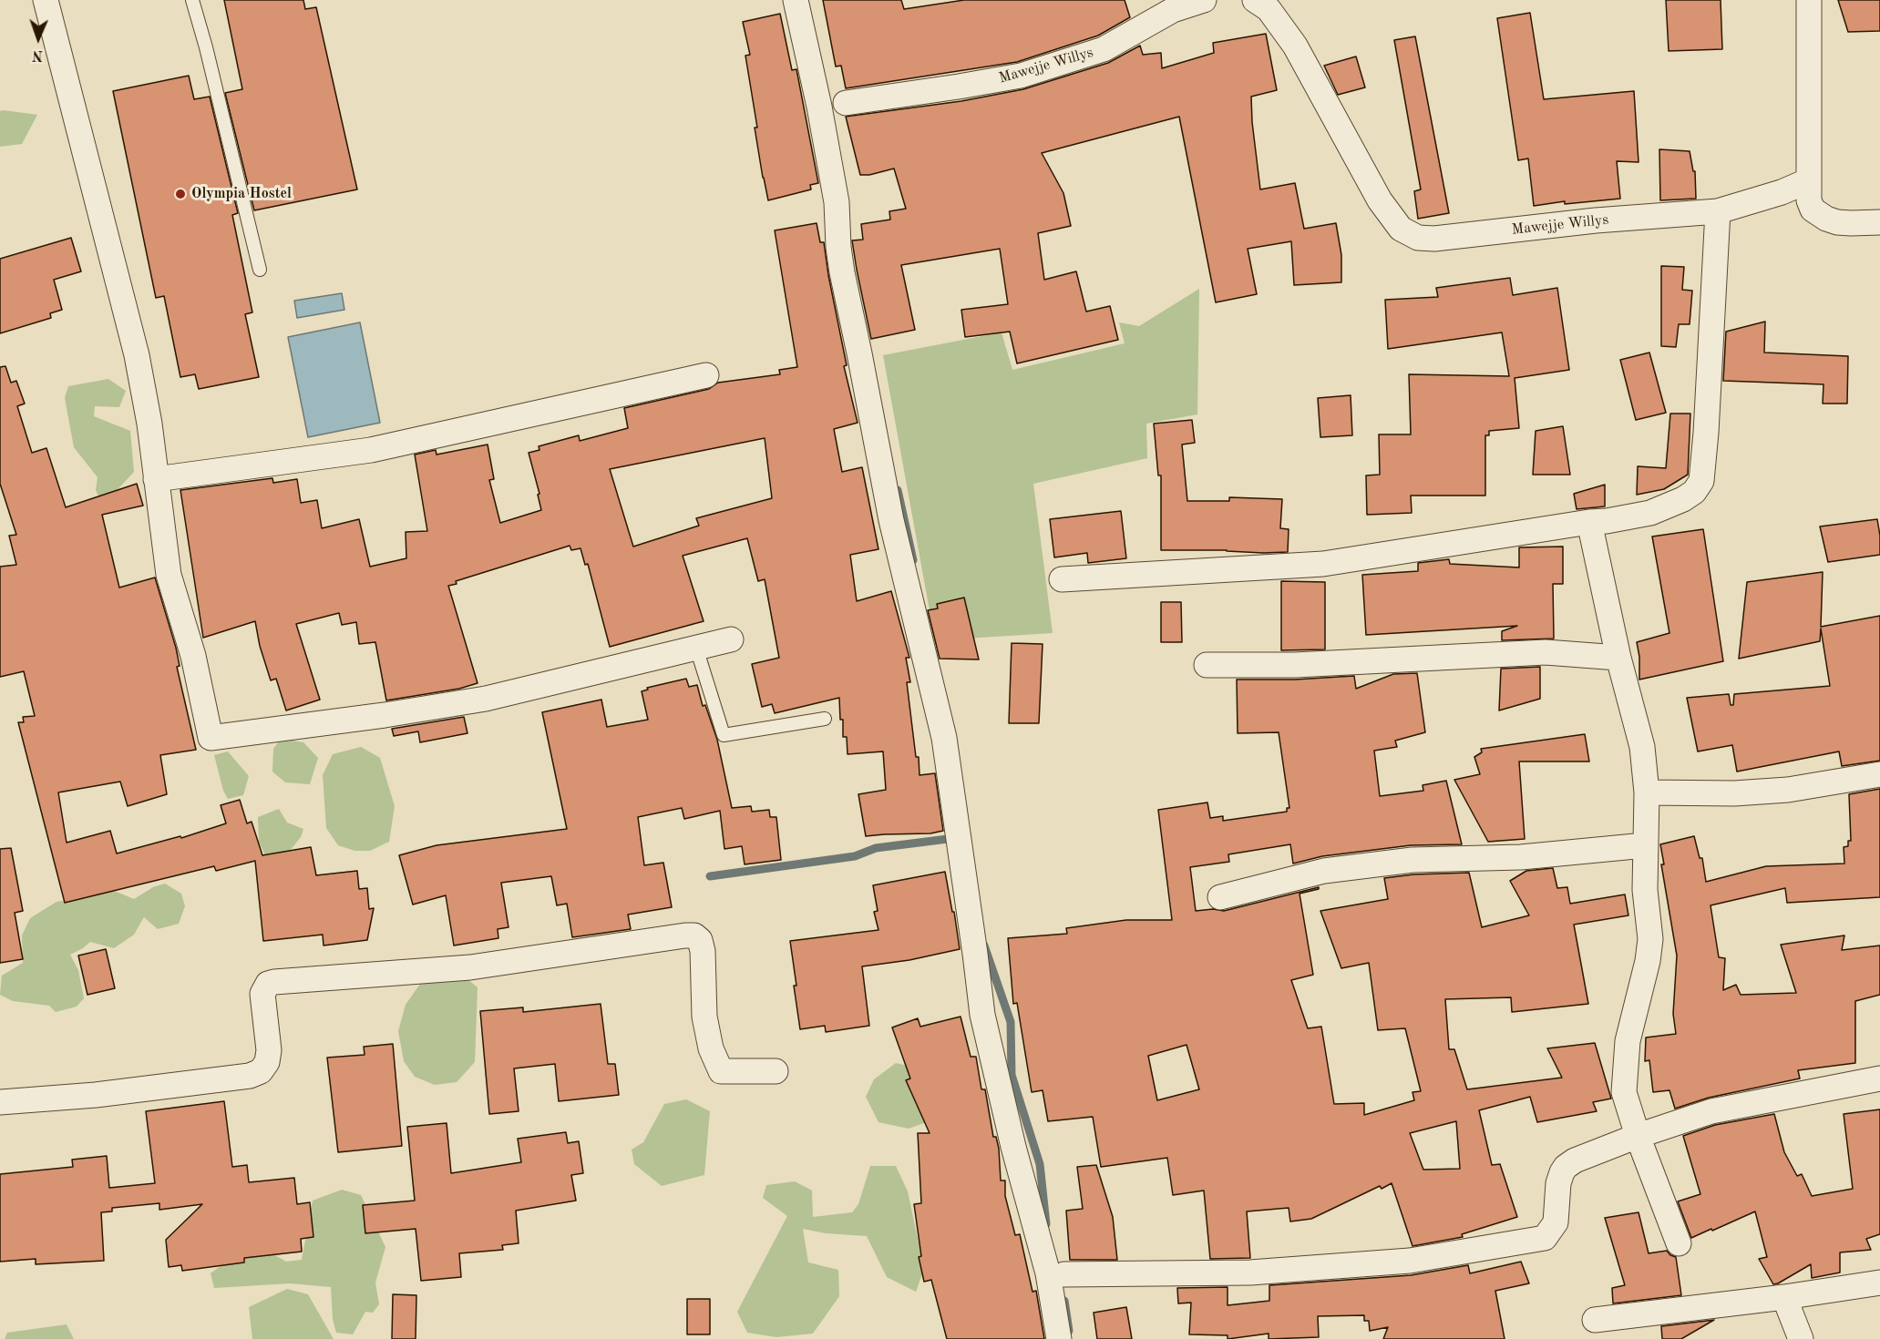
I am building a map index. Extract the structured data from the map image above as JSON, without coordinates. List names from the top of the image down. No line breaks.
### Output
{"streets":{"street":["Mawejje Willys"]},"places":["Olympia Hostel"],"north":"bottom"}
